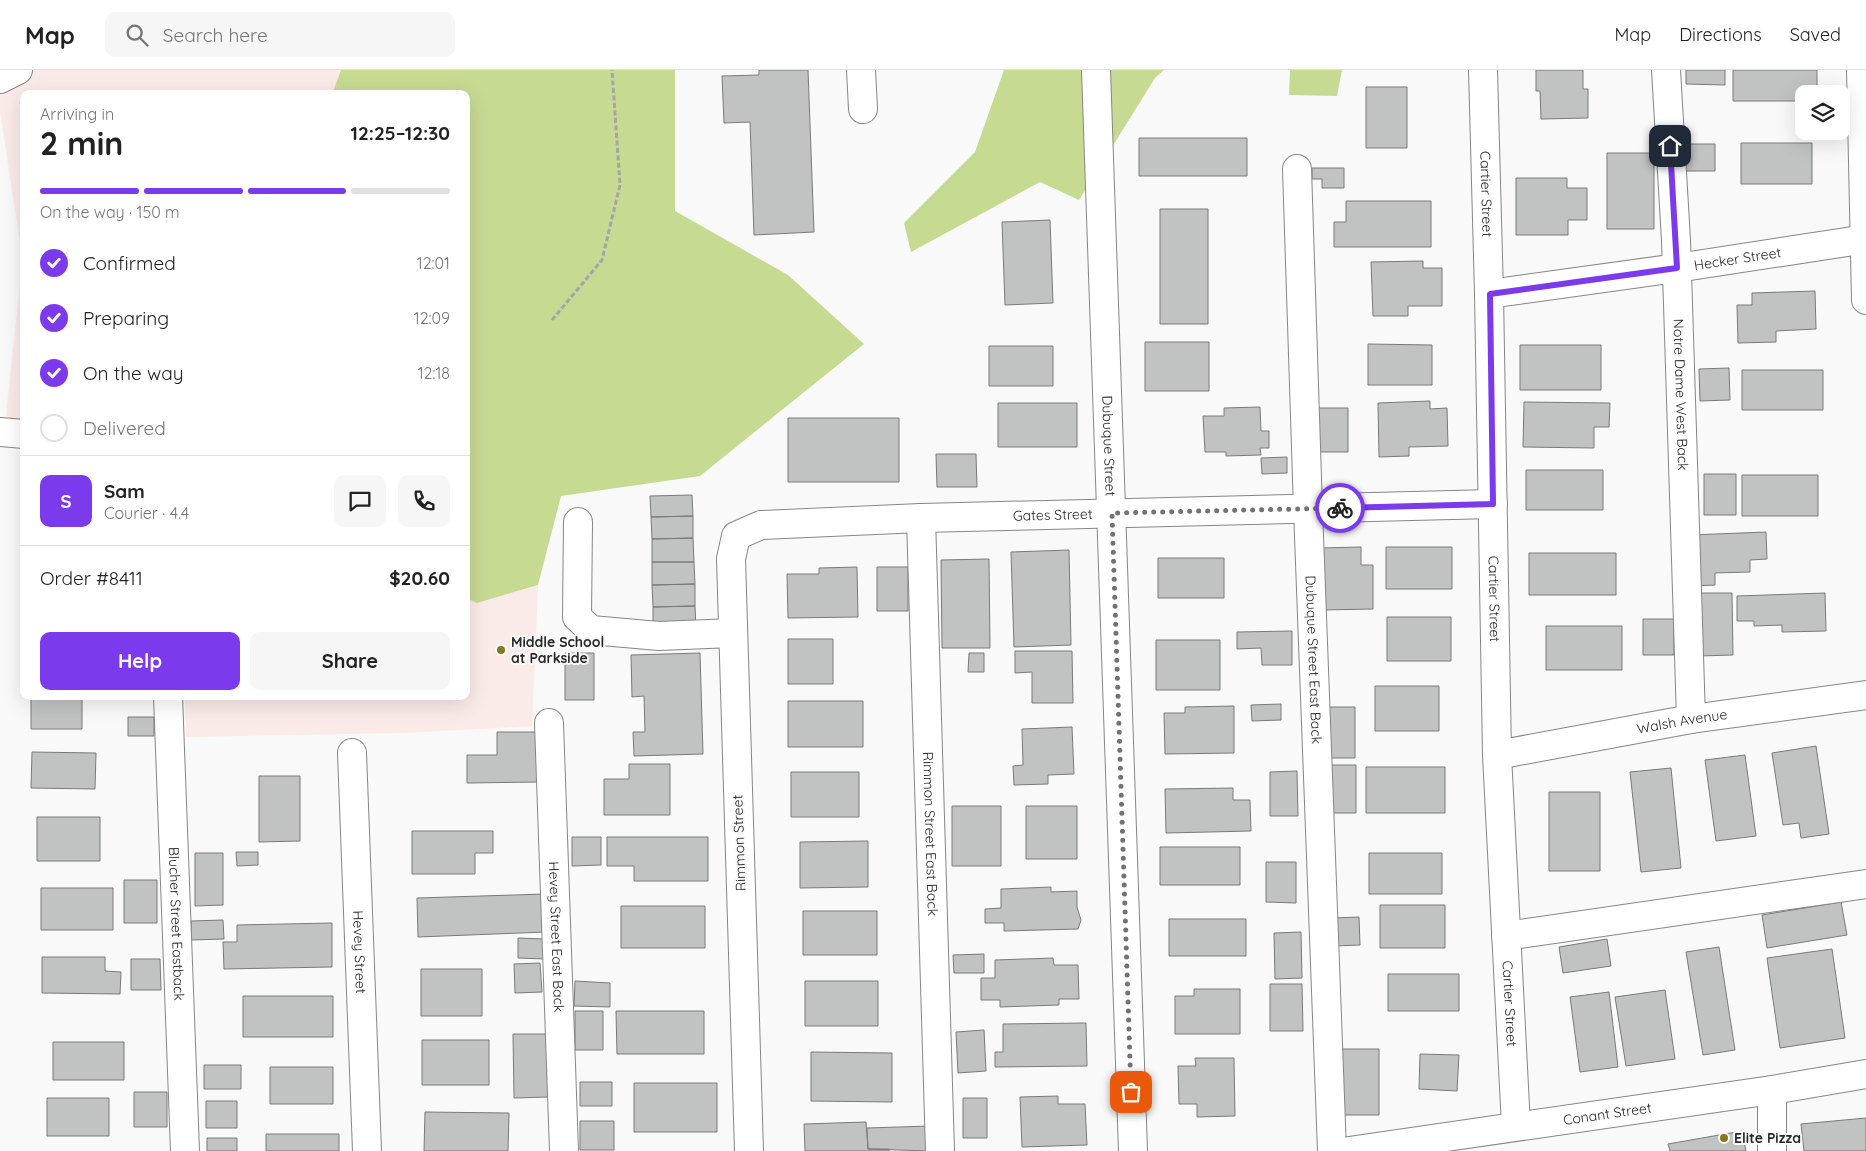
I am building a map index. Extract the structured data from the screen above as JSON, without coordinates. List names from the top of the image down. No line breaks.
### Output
{"streets":{"street":["Cartier Street","Hecker Street","Notre Dame West Back","Dubuque Street","Gates Street","Dubuque Street East Back","Walsh Avenue","Rimmon Street East Back","Rimmon Street","Blucher Street Eastback","Hevey Street East Back","Hevey Street","Conant Street"]},"crossings":[["Cartier Street","Hecker Street"],["Cartier Street","Gates Street"],["Cartier Street","Walsh Avenue"],["Cartier Street","Conant Street"],["Hecker Street","Notre Dame West Back"],["Notre Dame West Back","Walsh Avenue"],["Dubuque Street","Gates Street"],["Gates Street","Dubuque Street East Back"],["Gates Street","Rimmon Street East Back"],["Gates Street","Rimmon Street"]],"places":["Middle School at Parkside","Elite Pizza"],"page":{"header":"Map","search":"Search here","nav":["Map","Directions","Saved"],"heading":["2 min","Arriving in","12:25–12:30"],"panel":["Sam","Courier · 4.4","Order #8411","$20.60"],"bar":"On the way · 150 m","list":[["Confirmed","12:01"],["Preparing","12:09"],["On the way","12:18"],"Delivered"],"round":"S","buttons":["Help","Share"]}}
